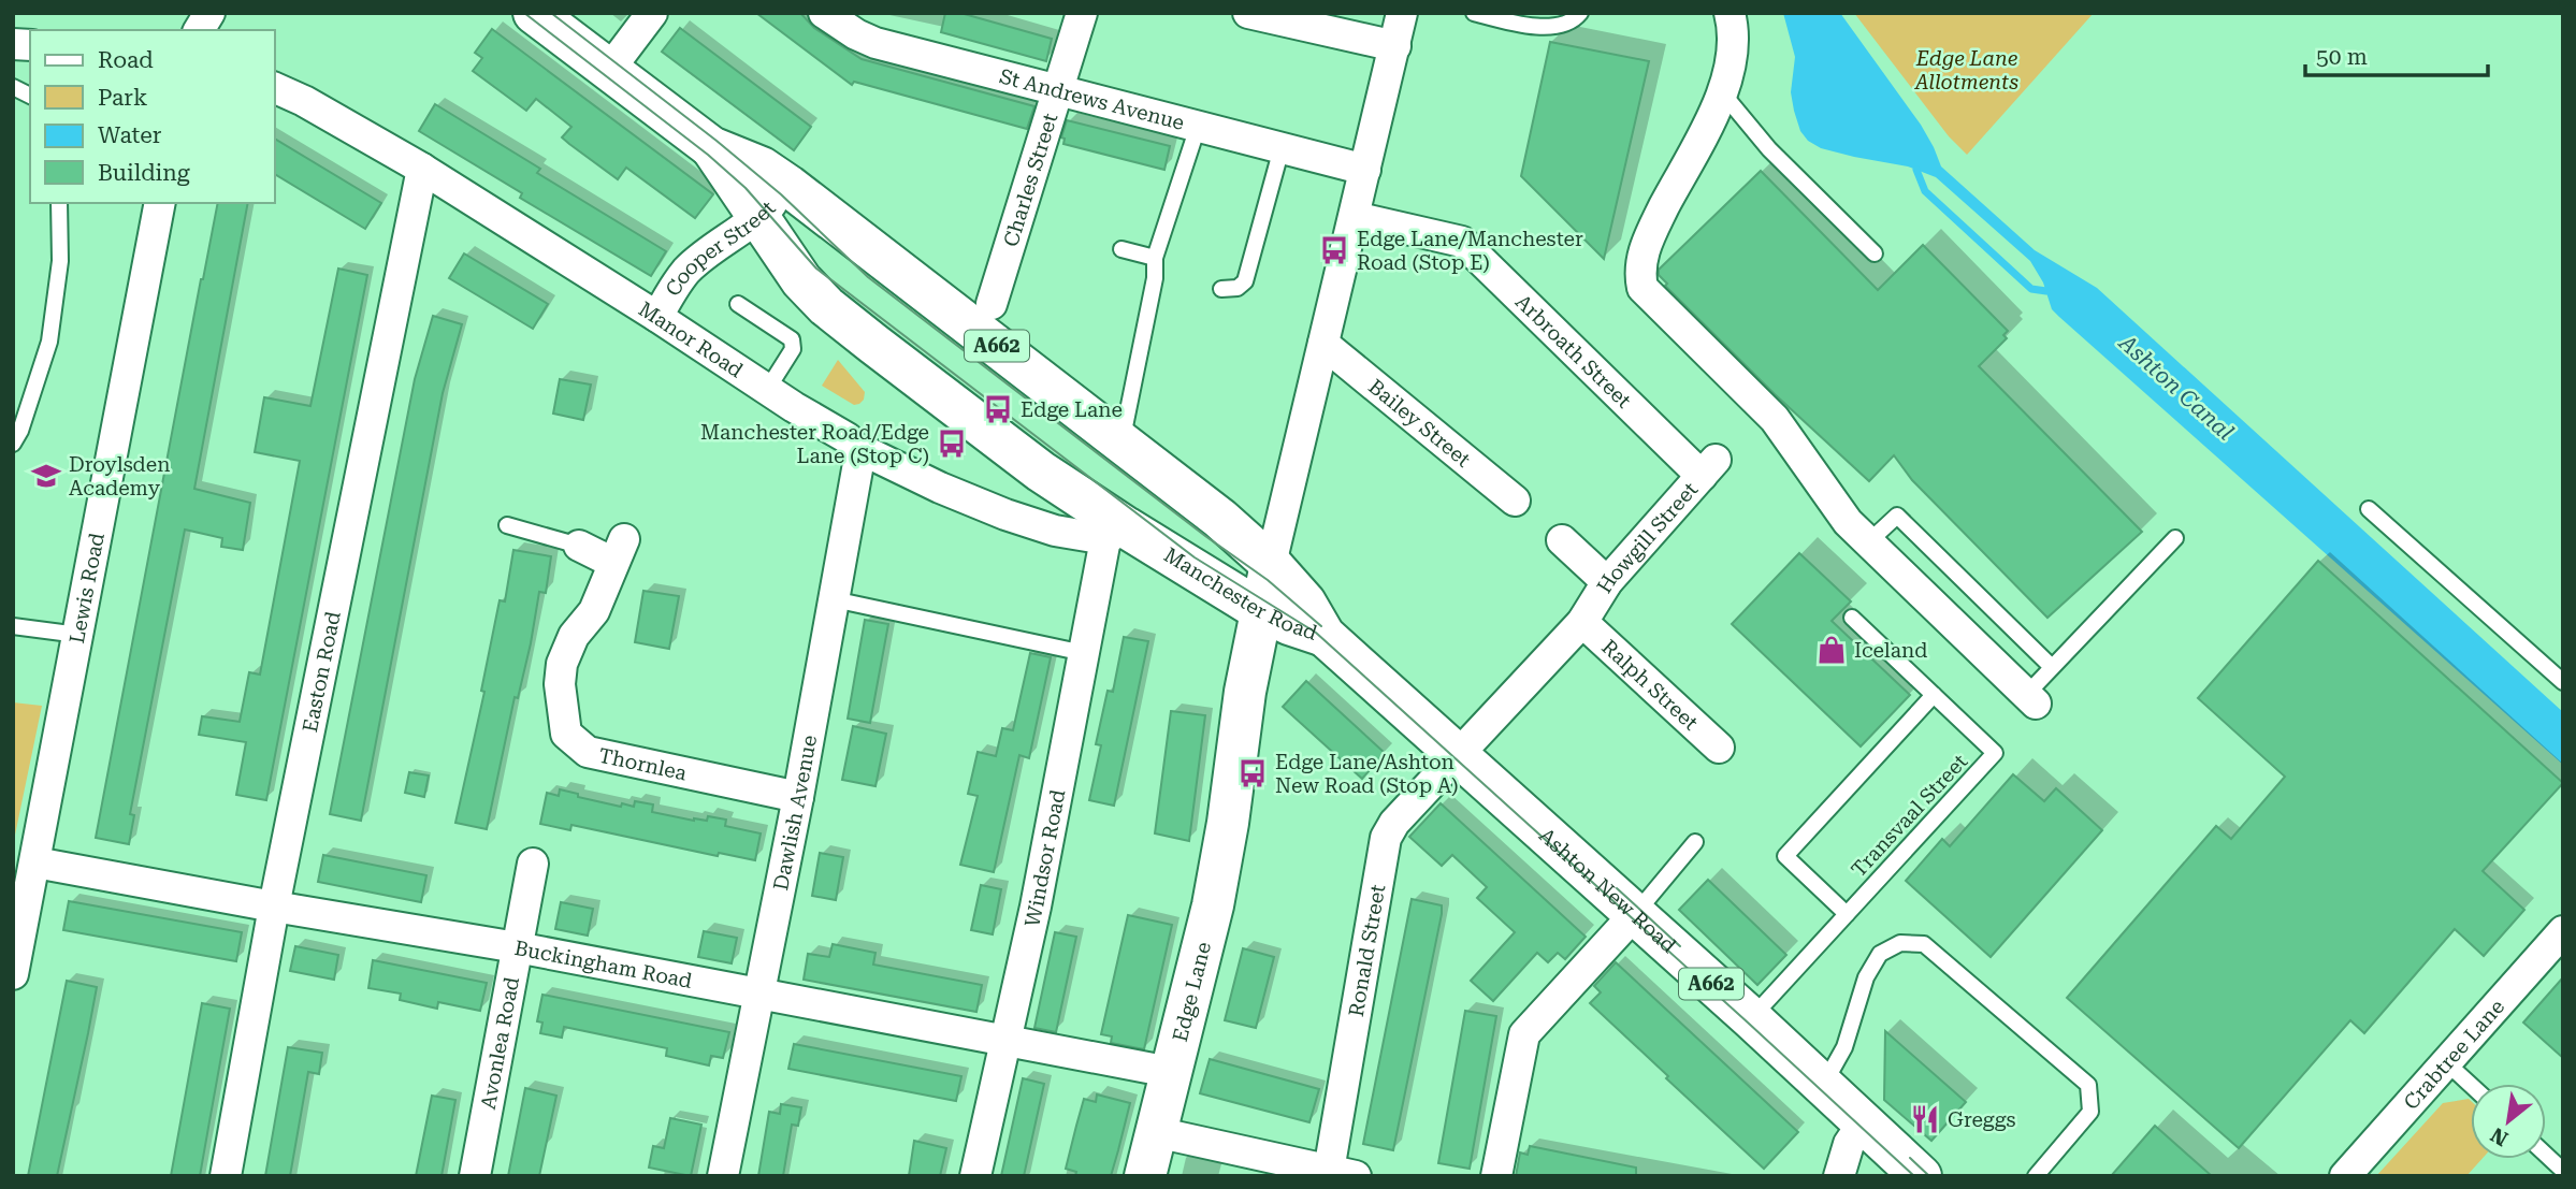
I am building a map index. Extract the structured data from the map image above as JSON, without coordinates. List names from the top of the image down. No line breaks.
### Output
{"streets":{"main road":["A662","Manchester Road","Ashton New Road","Edge Lane"],"street":["St Andrews Avenue","Charles Street","Cooper Street","Manor Road","Arbroath Street","Bailey Street","Howgill Street","Lewis Road","Easton Road","Ralph Street","Thornlea","Dawlish Avenue","Windsor Road","Ronald Street","Buckingham Road","Avonlea Road","Crabtree Lane"],"lane":["Transvaal Street"]},"crossings":[["St Andrews Avenue","Charles Street"],["St Andrews Avenue","Edge Lane"],["Cooper Street","Manor Road"],["Cooper Street","Manchester Road"],["Manor Road","Manchester Road"],["Manor Road","Easton Road"],["Manor Road","Dawlish Avenue"],["Manor Road","Windsor Road"],["Arbroath Street","Howgill Street"],["Arbroath Street","Edge Lane"],["Bailey Street","Edge Lane"],["Howgill Street","Ralph Street"],["Howgill Street","Ashton New Road"],["Howgill Street","Ronald Street"],["Lewis Road","Buckingham Road"],["Manchester Road","Windsor Road"],["Manchester Road","Ashton New Road"],["Manchester Road","Edge Lane"],["Easton Road","Buckingham Road"],["Thornlea","Dawlish Avenue"],["Dawlish Avenue","Buckingham Road"],["Transvaal Street","Ashton New Road"],["Windsor Road","Buckingham Road"],["Ashton New Road","Ronald Street"],["Buckingham Road","Edge Lane"],["Buckingham Road","Avonlea Road"]],"water":["Ashton Canal"],"parks":["Edge Lane Allotments"],"places":{"bus stop":["Edge Lane/Manchester Road (Stop E)","Edge Lane","Manchester Road/Edge Lane (Stop C)","Edge Lane/Ashton New Road (Stop A)"],"school or university":["Droylsden Academy"],"shop":["Iceland"],"restaurant":["Greggs"]},"legend":["Road","Park","Water","Building"],"scale_bar":"50 m","north":"bottom left"}
